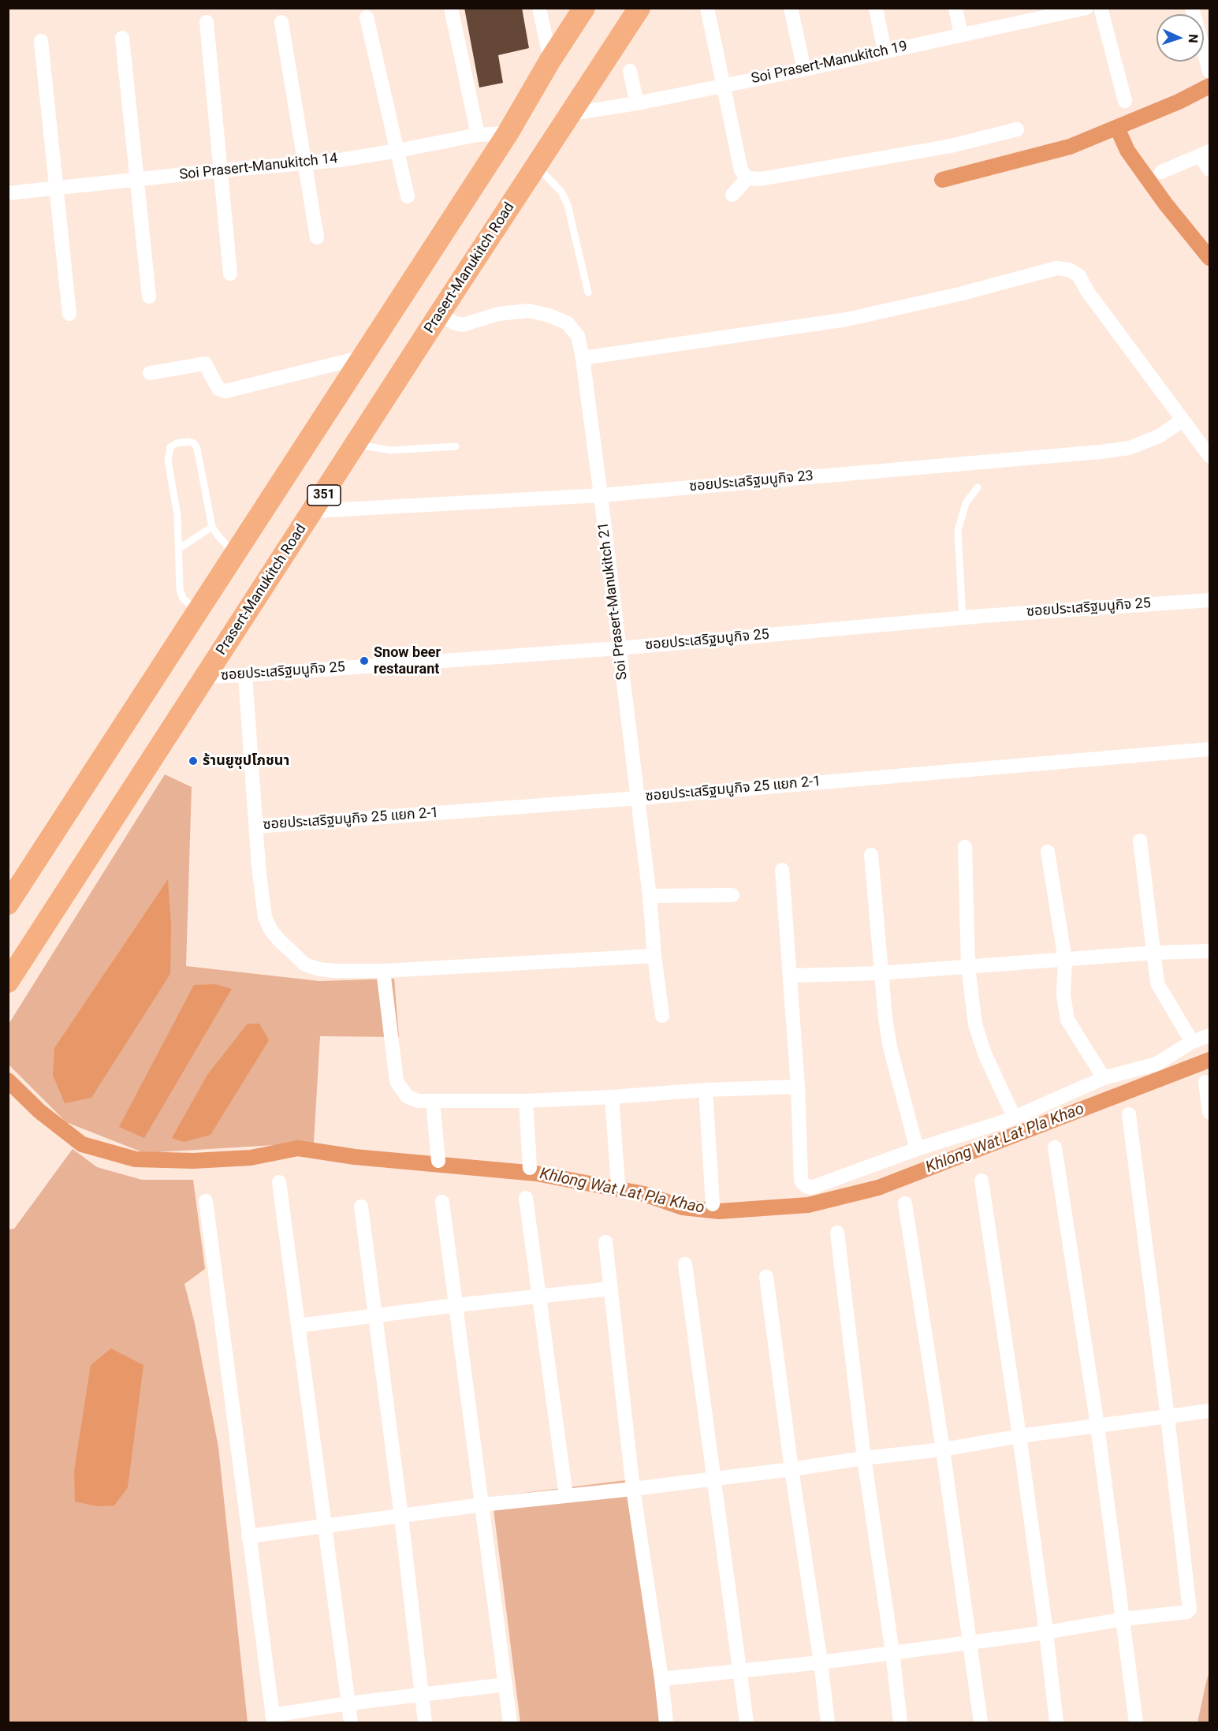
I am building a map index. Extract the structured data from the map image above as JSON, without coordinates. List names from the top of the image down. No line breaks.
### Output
{"streets":{"main road":["Prasert-Manukitch Road","351"],"street":["Soi Prasert-Manukitch 19","Soi Prasert-Manukitch 14","ซอยประเสริฐมนูกิจ 23","Soi Prasert-Manukitch 21","ซอยประเสริฐมนูกิจ 25","ซอยประเสริฐมนูกิจ 25 แยก 2-1"]},"crossings":[["Soi Prasert-Manukitch 19","Prasert-Manukitch Road"],["Prasert-Manukitch Road","ซอยประเสริฐมนูกิจ 23"],["Prasert-Manukitch Road","Soi Prasert-Manukitch 21"],["Prasert-Manukitch Road","ซอยประเสริฐมนูกิจ 25"],["ซอยประเสริฐมนูกิจ 23","Soi Prasert-Manukitch 21"],["Soi Prasert-Manukitch 21","ซอยประเสริฐมนูกิจ 25"],["Soi Prasert-Manukitch 21","ซอยประเสริฐมนูกิจ 25 แยก 2-1"]],"water":["Khlong Wat Lat Pla Khao"],"places":["Snow beer restaurant","ร้านยูซุปโภชนา"],"north":"right"}
